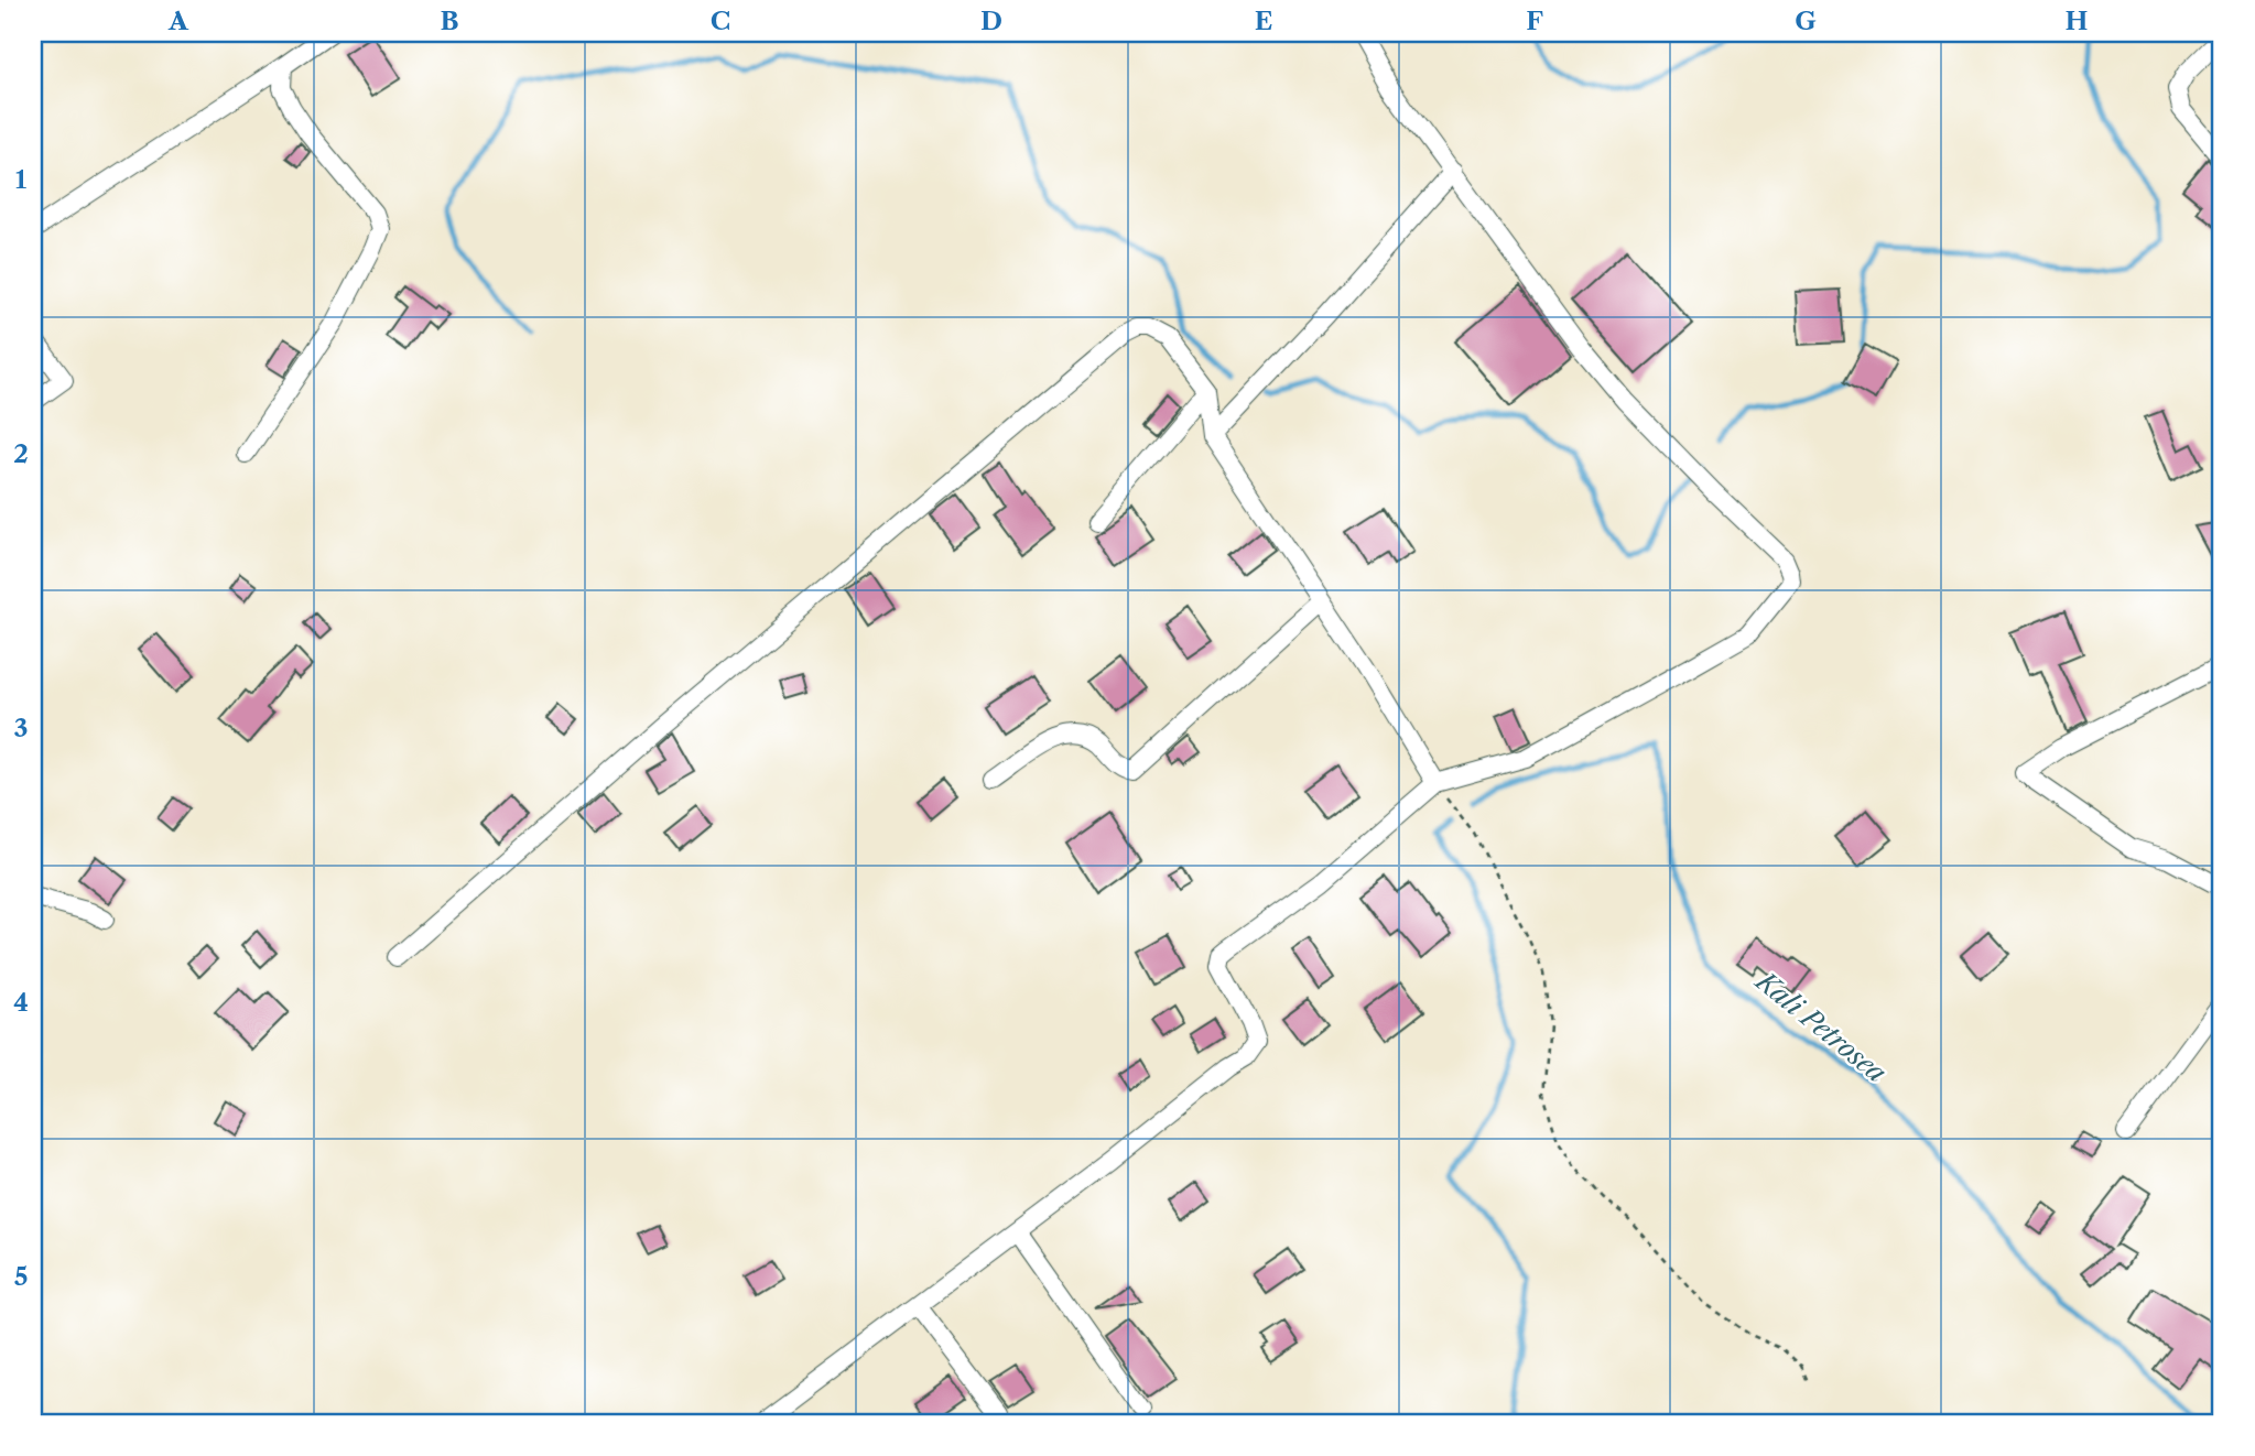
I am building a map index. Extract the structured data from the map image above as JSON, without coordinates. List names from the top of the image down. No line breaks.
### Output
{"water":["Kali Petrosea"],"grid":{"columns":["A","B","C","D","E","F","G","H"],"rows":["1","2","3","4","5"]}}
